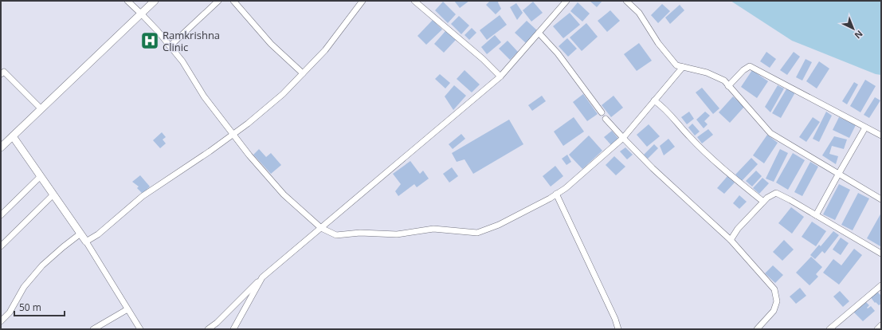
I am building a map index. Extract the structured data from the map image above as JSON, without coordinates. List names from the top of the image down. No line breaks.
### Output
{"places":{"hospital":["Ramkrishna Clinic"]},"scale_bar":"50 m","north":"bottom right"}
